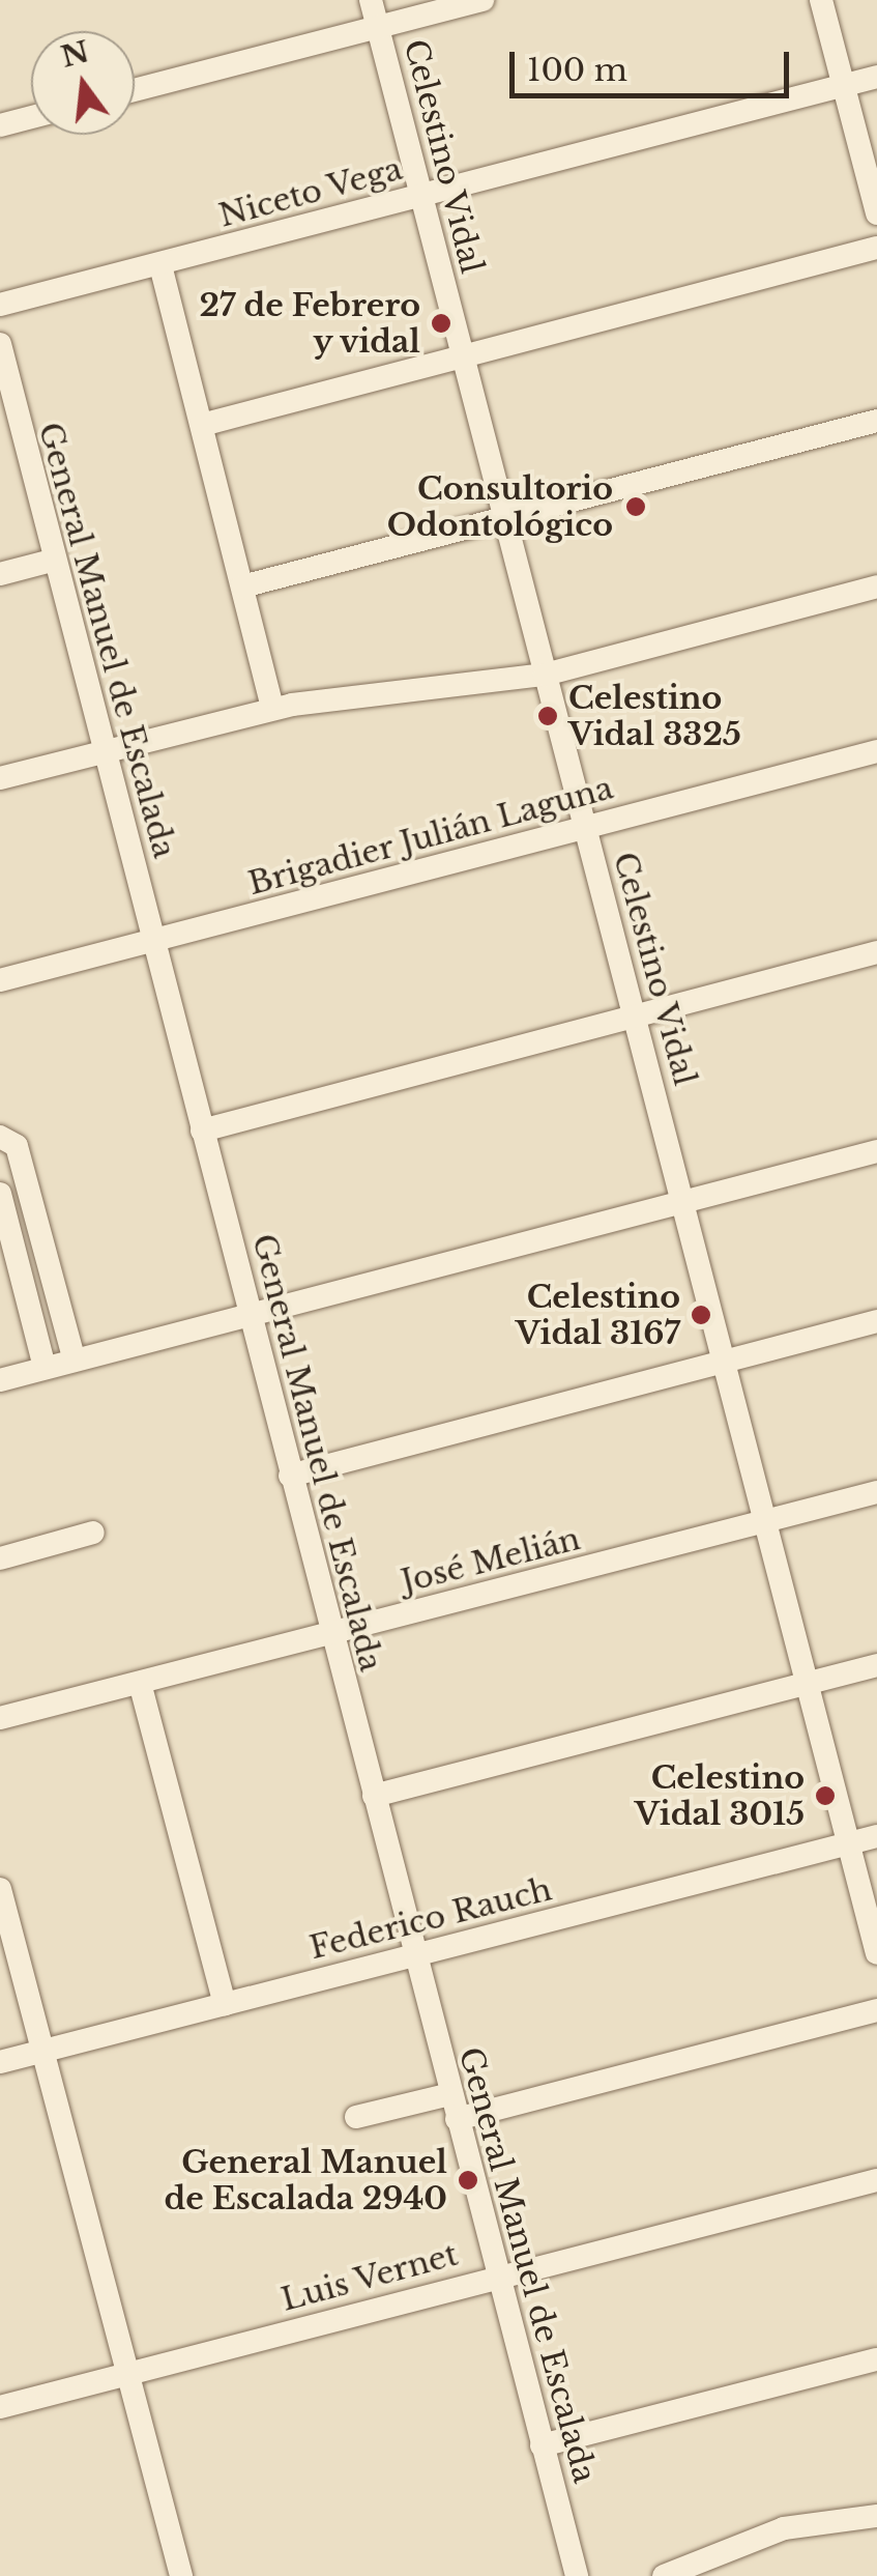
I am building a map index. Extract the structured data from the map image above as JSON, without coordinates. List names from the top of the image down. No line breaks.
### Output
{"streets":{"street":["Celestino Vidal","Niceto Vega","General Manuel de Escalada","Brigadier Julián Laguna","José Melián","Federico Rauch","Luis Vernet"]},"crossings":[["Celestino Vidal","Niceto Vega"],["Celestino Vidal","Brigadier Julián Laguna"],["Celestino Vidal","José Melián"],["Celestino Vidal","Federico Rauch"],["General Manuel de Escalada","Brigadier Julián Laguna"],["General Manuel de Escalada","José Melián"],["General Manuel de Escalada","Federico Rauch"],["General Manuel de Escalada","Luis Vernet"]],"places":["27 de Febrero y vidal","Consultorio Odontológico","Celestino Vidal 3325","Celestino Vidal 3167","Celestino Vidal 3015","General Manuel de Escalada 2940"],"scale_bar":"100 m","north":"top"}
